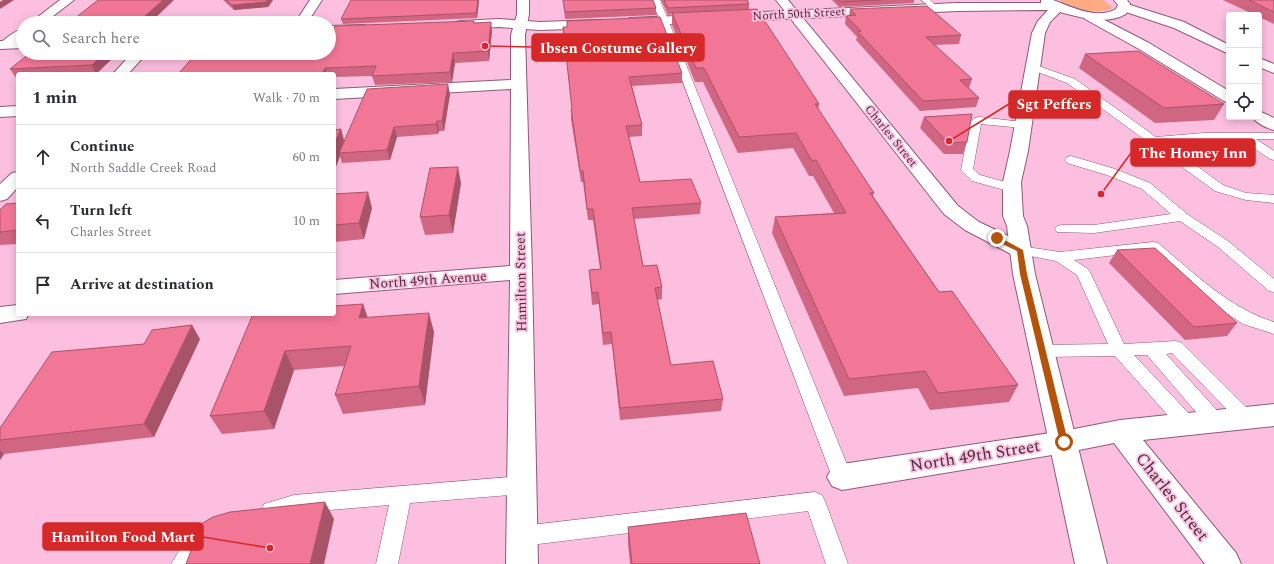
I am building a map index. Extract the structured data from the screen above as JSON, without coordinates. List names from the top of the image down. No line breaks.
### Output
{"streets":{"street":["North 50th Street","Charles Street","North 49th Avenue","Hamilton Street","North 49th Street"]},"crossings":[["North 50th Street","Charles Street"],["North 50th Street","Hamilton Street"],["Charles Street","North 49th Street"],["North 49th Avenue","Hamilton Street"]],"places":["Ibsen Costume Gallery","Sgt Peffers","The Homey Inn","Hamilton Food Mart"],"page":{"map_buttons":["+","−"],"search":"Search here","heading":["1 min","Walk · 70 m"],"list":[["Continue","North Saddle Creek Road","60 m"],["Turn left","Charles Street","10 m"],"Arrive at destination"]}}
